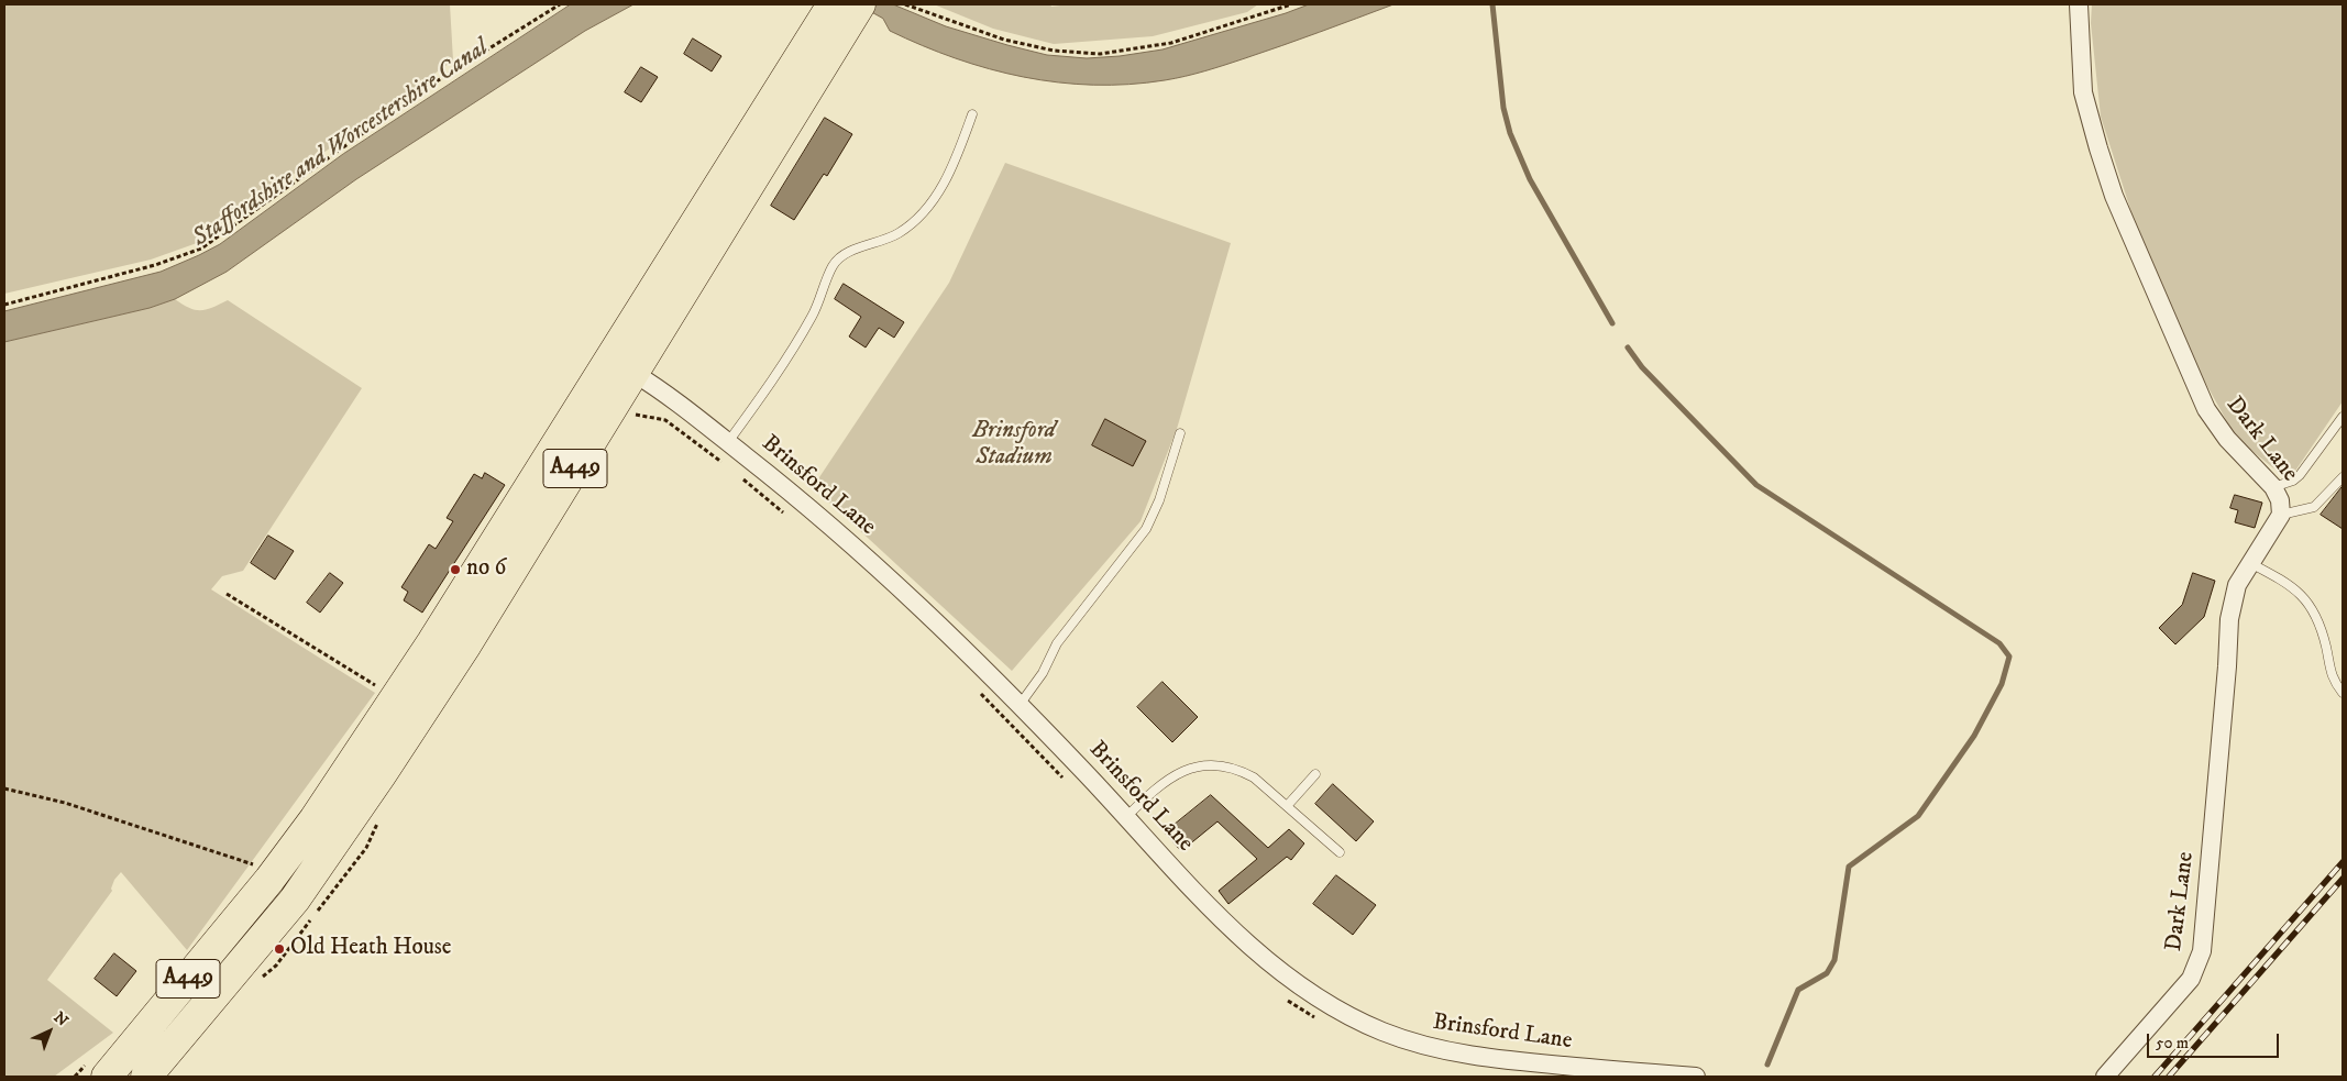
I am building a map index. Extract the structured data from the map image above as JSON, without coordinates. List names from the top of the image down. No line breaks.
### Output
{"streets":{"highway":["A449"],"street":["Dark Lane","Brinsford Lane"]},"crossings":[["A449","Brinsford Lane"]],"water":["Staffordshire and Worcestershire Canal"],"parks":["Brinsford Stadium"],"places":["no 6","Old Heath House"],"scale_bar":"50 m","north":"top right"}
